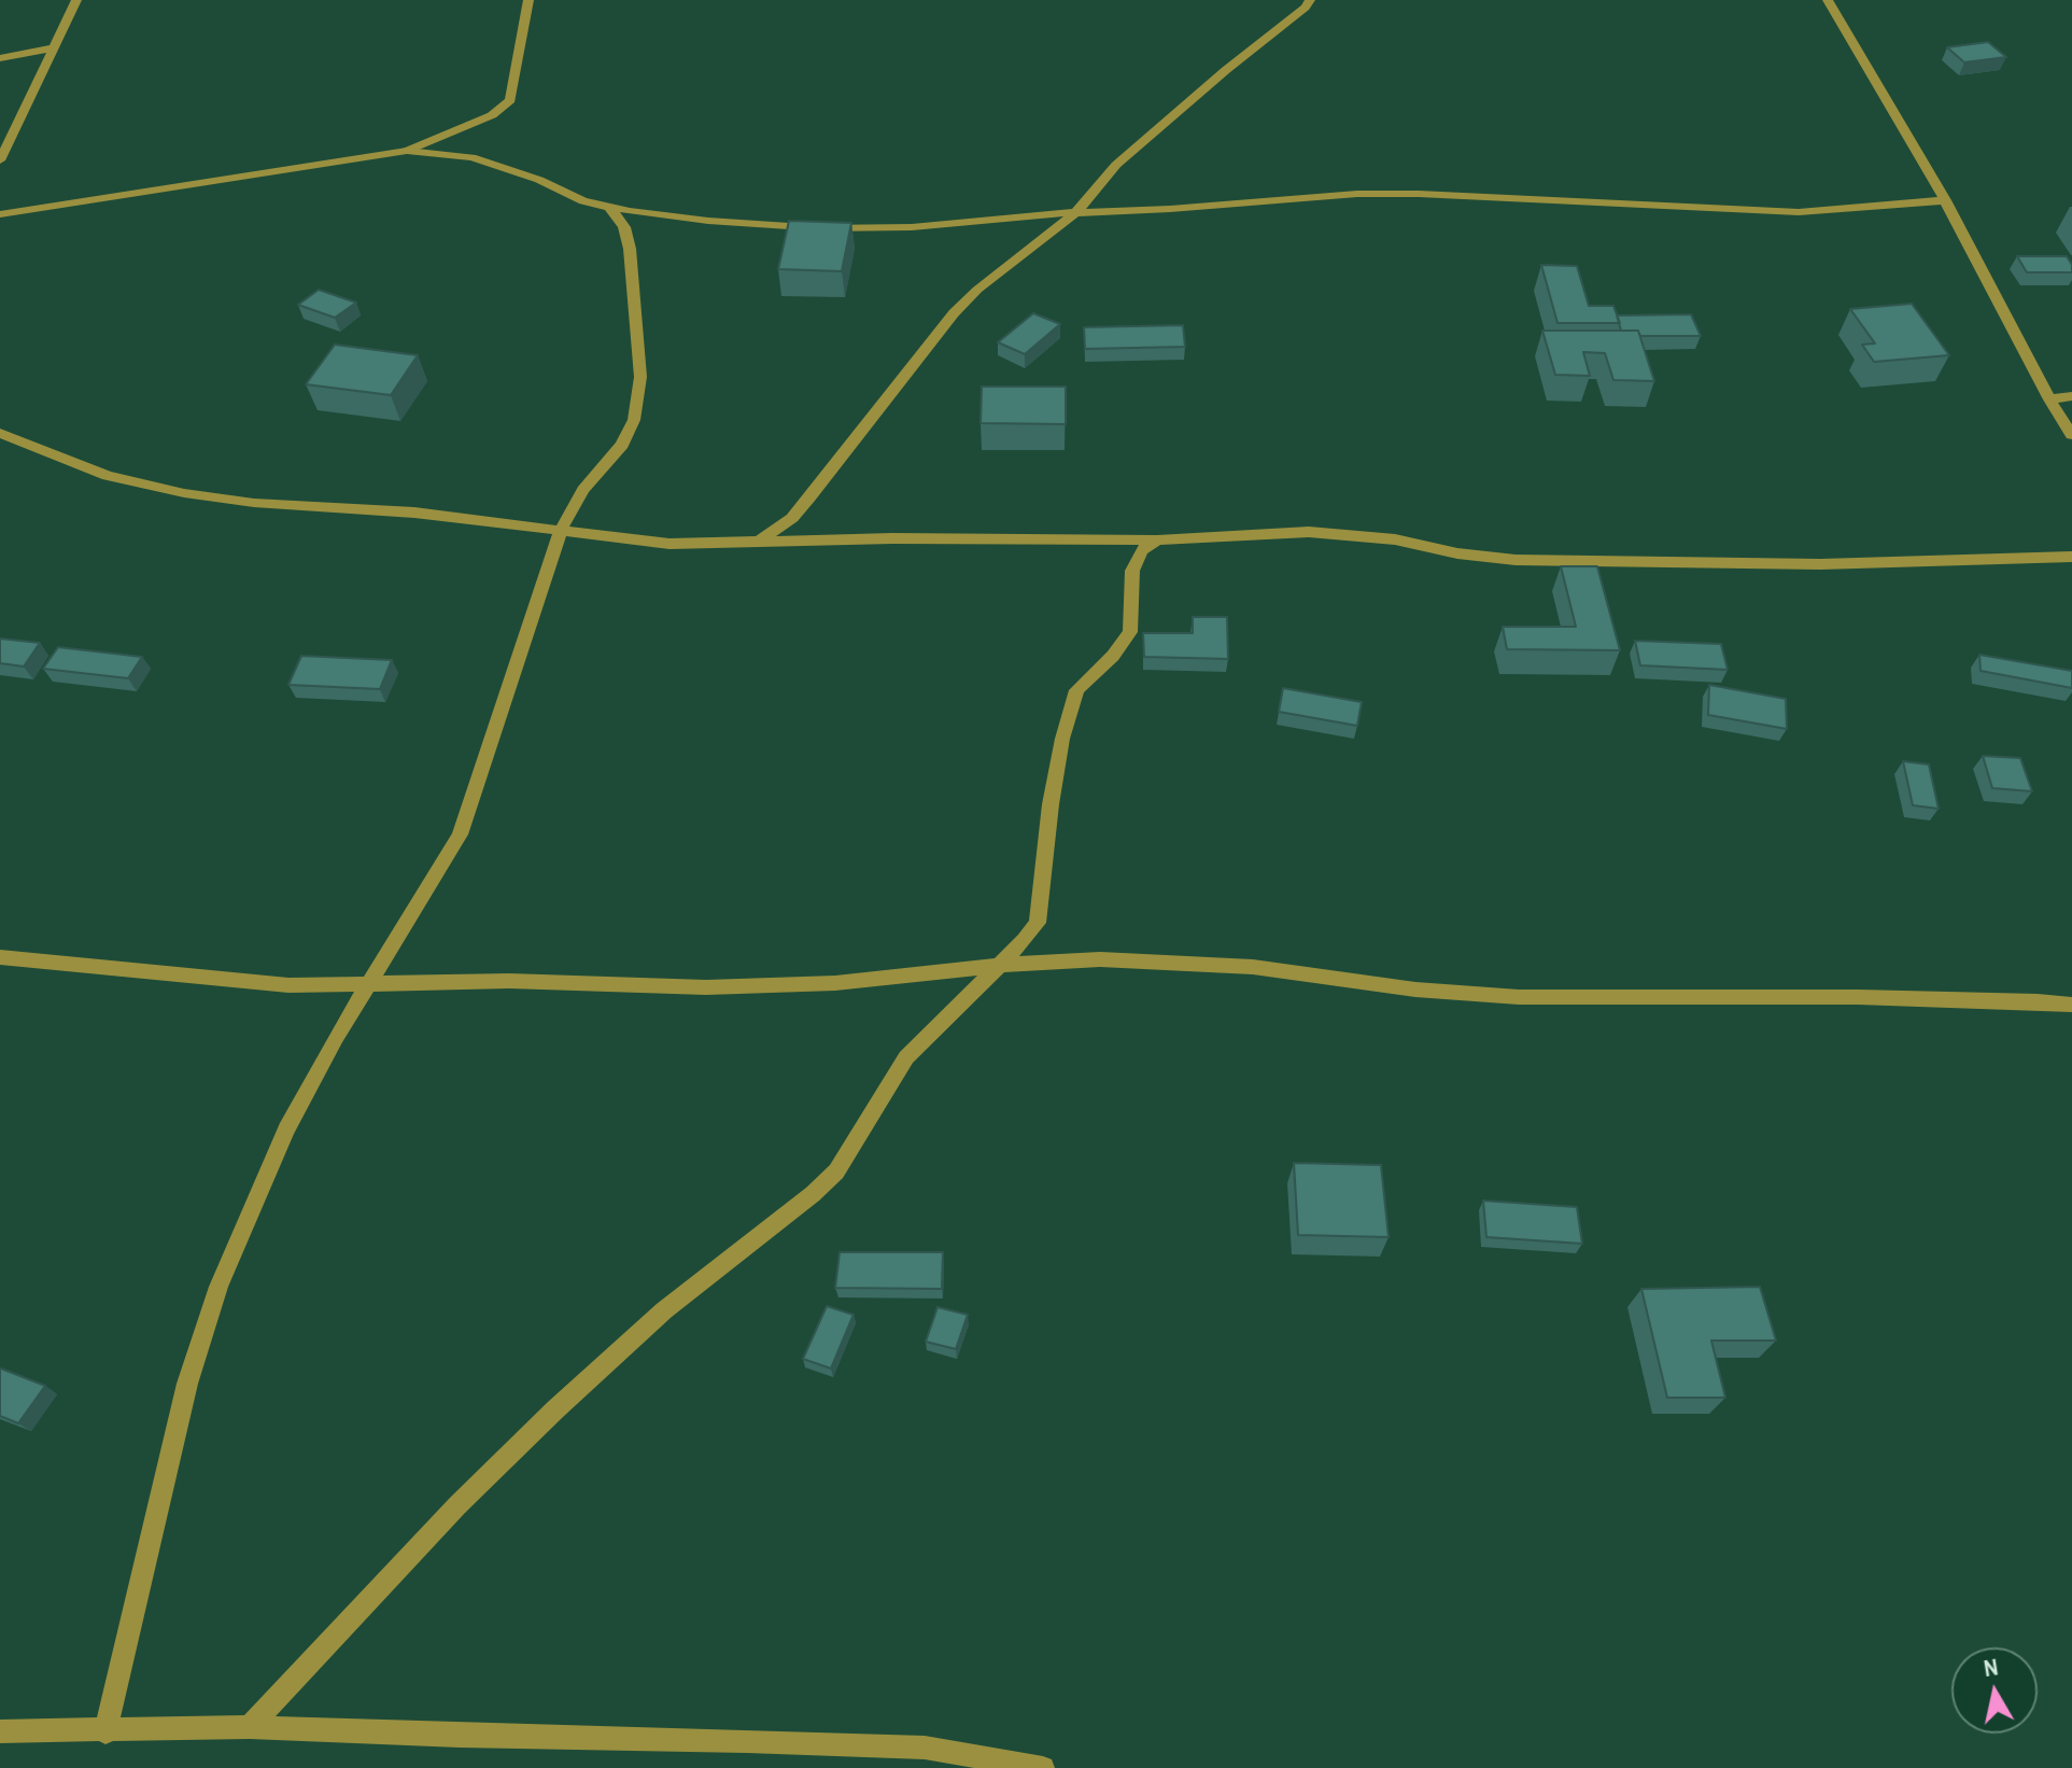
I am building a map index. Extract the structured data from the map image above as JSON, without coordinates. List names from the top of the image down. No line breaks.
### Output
{"north":"top"}
